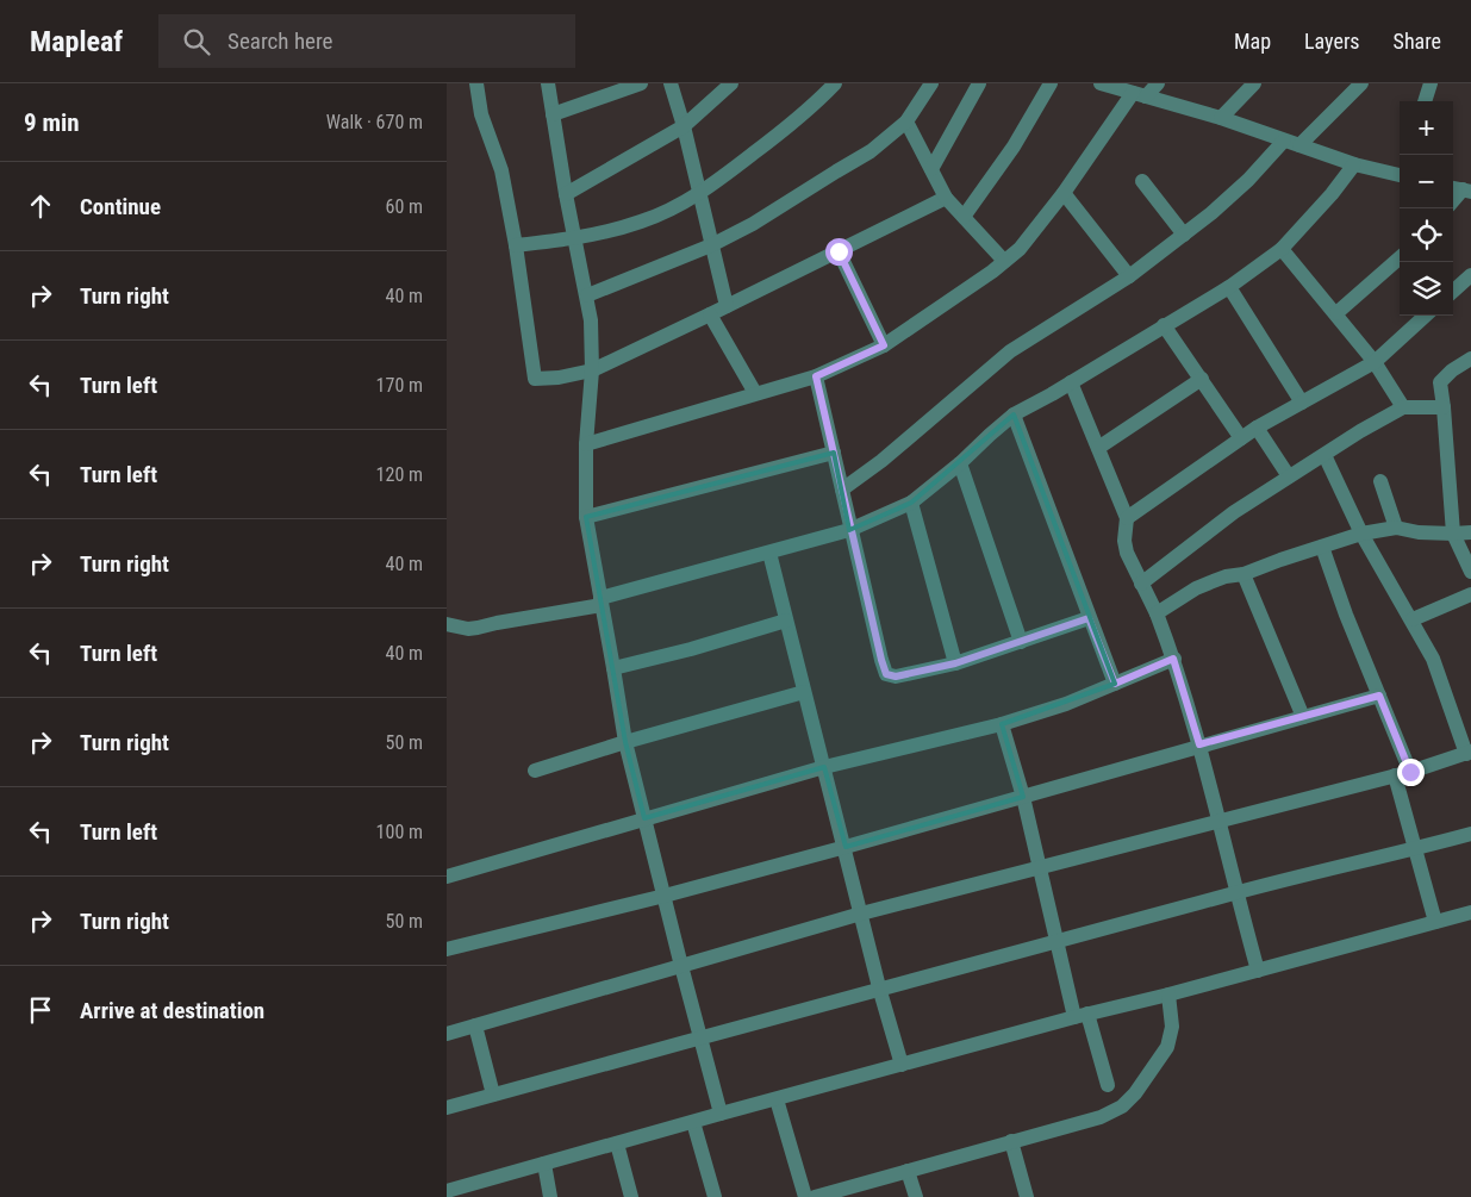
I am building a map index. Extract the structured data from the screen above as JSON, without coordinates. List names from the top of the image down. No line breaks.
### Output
{"page":{"header":"Mapleaf","search":"Search here","nav":["Map","Layers","Share"],"heading":["9 min","Walk · 670 m"],"map_buttons":["+","−"],"list":[["Continue","60 m"],["Turn right","40 m"],["Turn left","170 m"],["Turn left","120 m"],["Turn right","40 m"],["Turn left","40 m"],["Turn right","50 m"],["Turn left","100 m"],["Turn right","50 m"],"Arrive at destination"]}}
